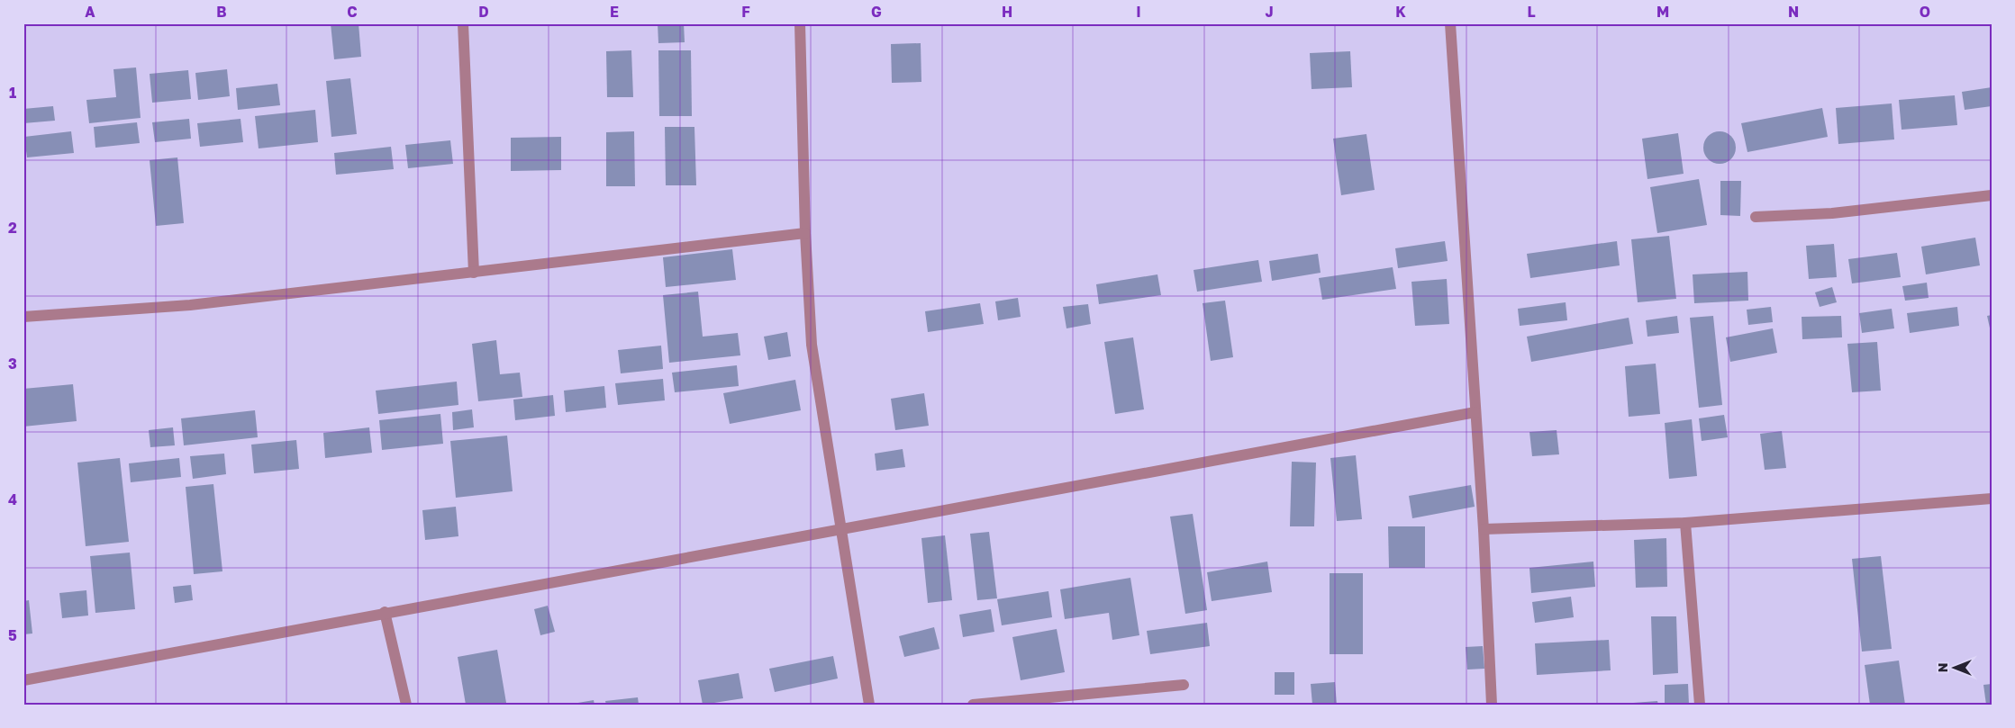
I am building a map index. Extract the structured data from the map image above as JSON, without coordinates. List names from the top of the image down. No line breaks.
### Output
{"north":"left","grid":{"columns":["A","B","C","D","E","F","G","H","I","J","K","L","M","N","O"],"rows":["1","2","3","4","5"]}}
